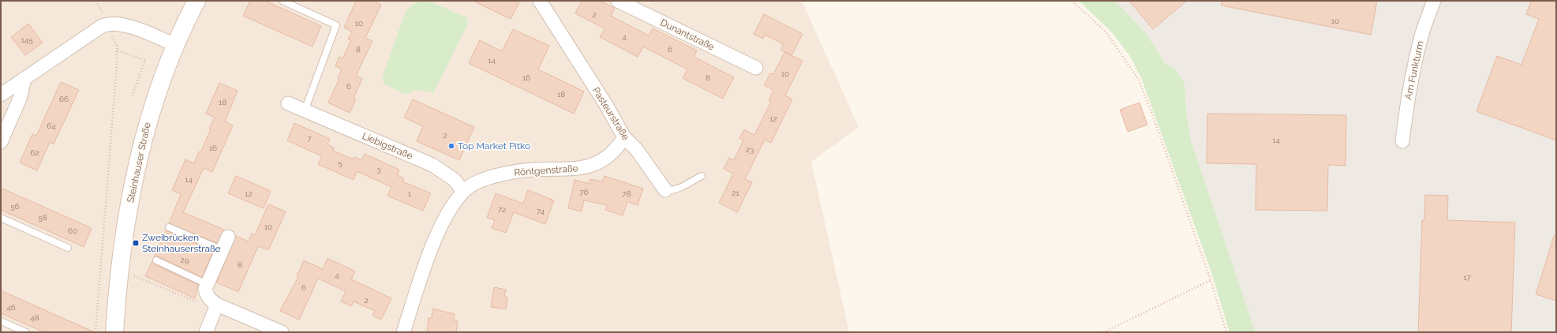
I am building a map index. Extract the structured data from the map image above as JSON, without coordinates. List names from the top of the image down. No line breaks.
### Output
{"streets":{"main road":["Steinhauser Straße"],"street":["Dunantstraße","Am Funkturm","Pasteurstraße","Liebigstraße","Röntgenstraße"]},"crossings":[["Pasteurstraße","Röntgenstraße"],["Liebigstraße","Röntgenstraße"]],"places":{"other":["Top Market Pitko"],"transit":["Zweibrücken Steinhauserstraße"]},"house_numbers":["2","10","10","4","145","8","6","14","10","16","8","6","18","66","18","12","64","2","7","14","16","23","62","5","3","14","76","21","12","1","78","56","72","74","58","10","60","29","8","4","17","6","2","46","48"]}
